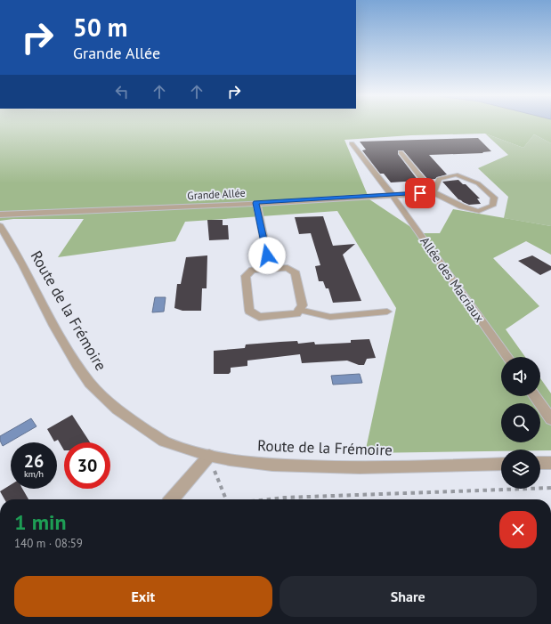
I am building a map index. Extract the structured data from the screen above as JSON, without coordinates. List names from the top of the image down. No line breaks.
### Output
{"streets":{"street":["Grande Allée","Allée des Macriaux","Route de la Frémoire"]},"crossings":[["Grande Allée","Allée des Macriaux"]],"page":{"turn":["50 m","Grande Allée"],"speed":"26 km/h","limit":"30","heading":["1 min","140 m · 08:59"],"buttons":["Exit","Share"]}}
